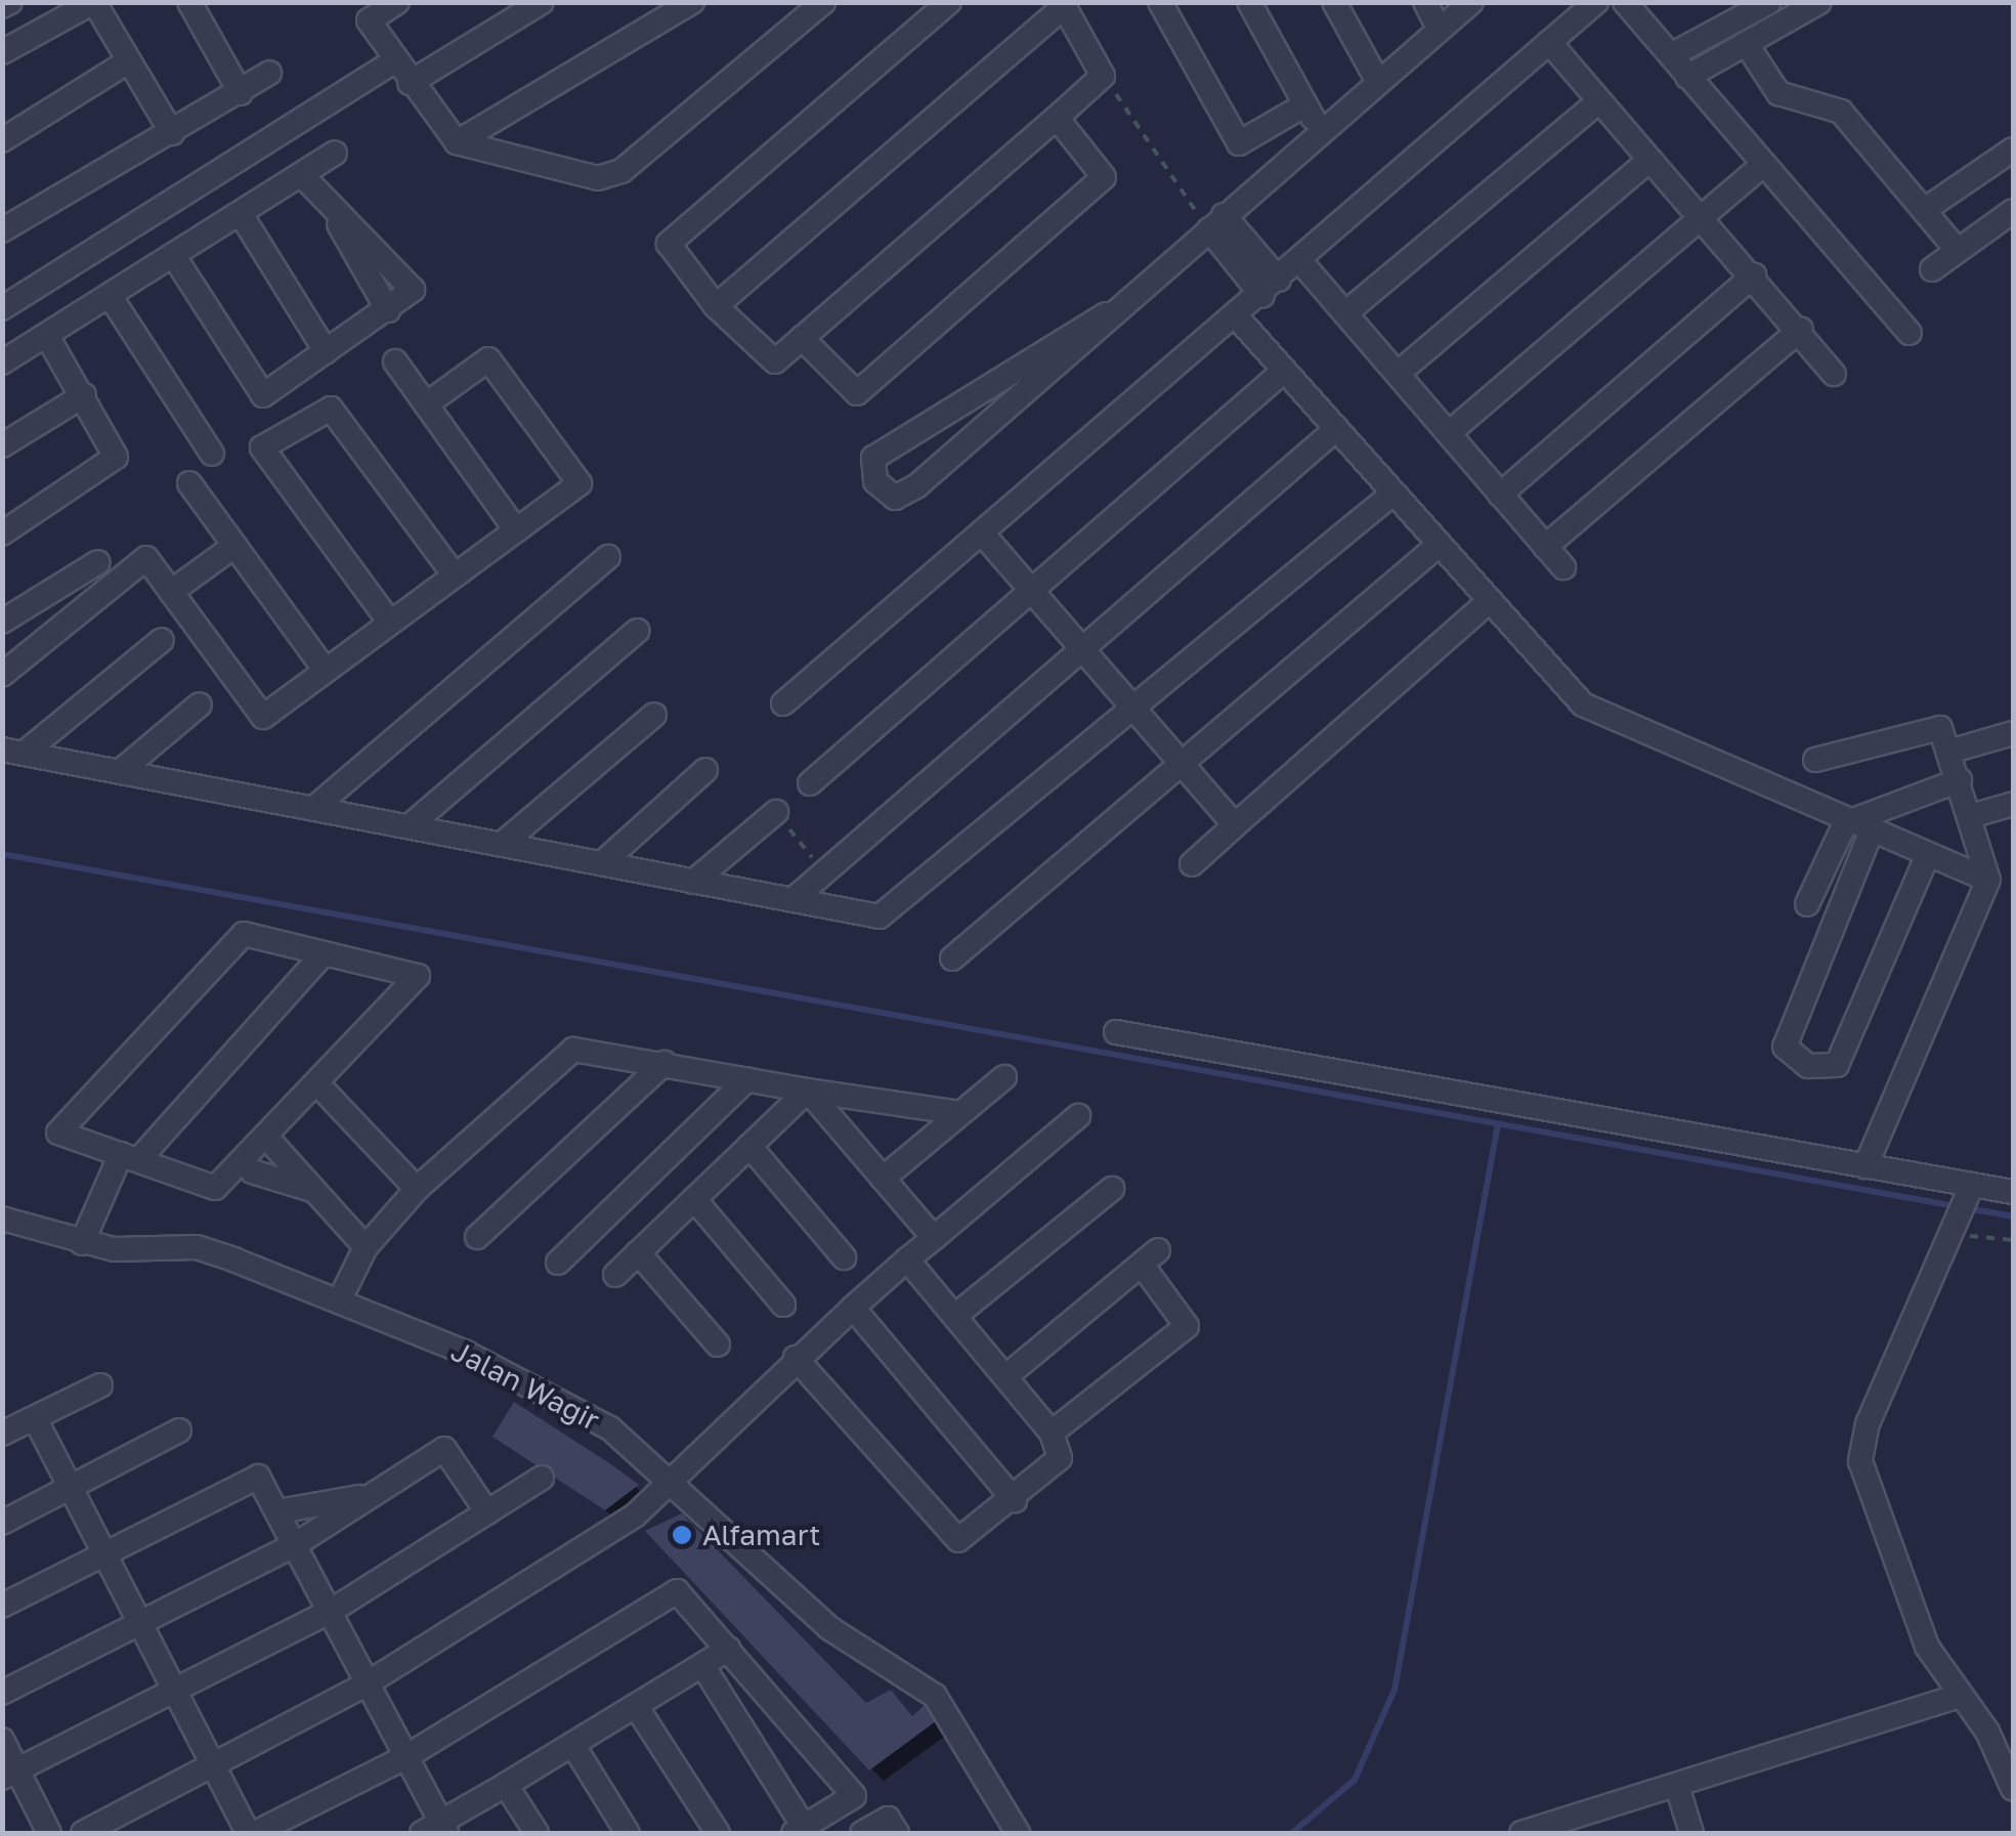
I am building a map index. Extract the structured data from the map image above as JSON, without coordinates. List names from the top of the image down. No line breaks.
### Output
{"streets":{"street":["Jalan Wagir"]},"places":["Alfamart"]}
